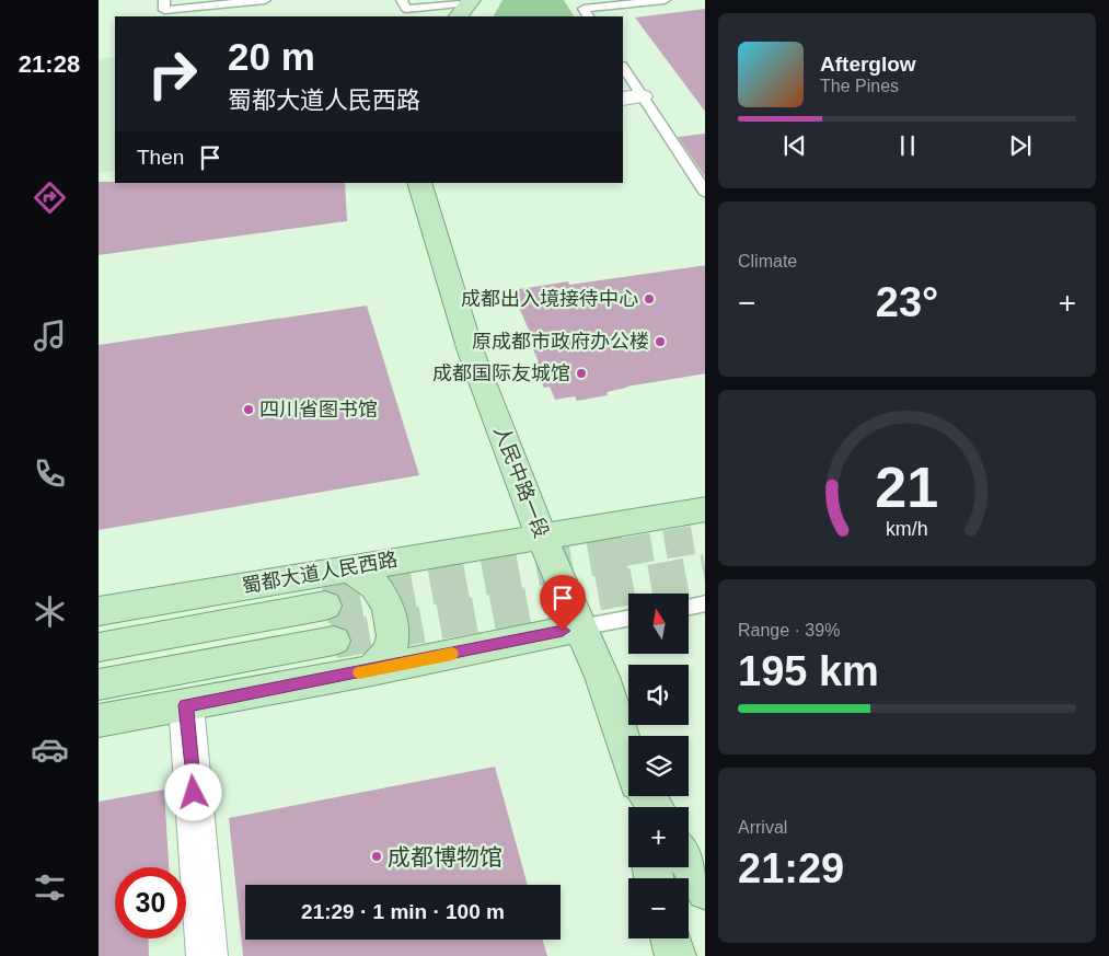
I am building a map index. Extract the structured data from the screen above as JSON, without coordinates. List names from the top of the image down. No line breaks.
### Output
{"streets":{"main road":["人民中路一段","蜀都大道人民西路"]},"crossings":[["人民中路一段","蜀都大道人民西路"]],"places":["成都出入境接待中心","原成都市政府办公楼","成都国际友城馆","四川省图书馆","成都博物馆"],"north":"top","page":{"tabs":"21:28","turn":["20 m","蜀都大道人民西路"],"song":["Afterglow","The Pines"],"then":"Then","tile":["Climate",["Range · 39%","195 km"],["Arrival","21:29"]],"heat":["−","23°","+"],"map_buttons":["+","−"],"limit":"30","trip":"21:29 · 1 min · 100 m","gauge":["21","km/h"]}}
